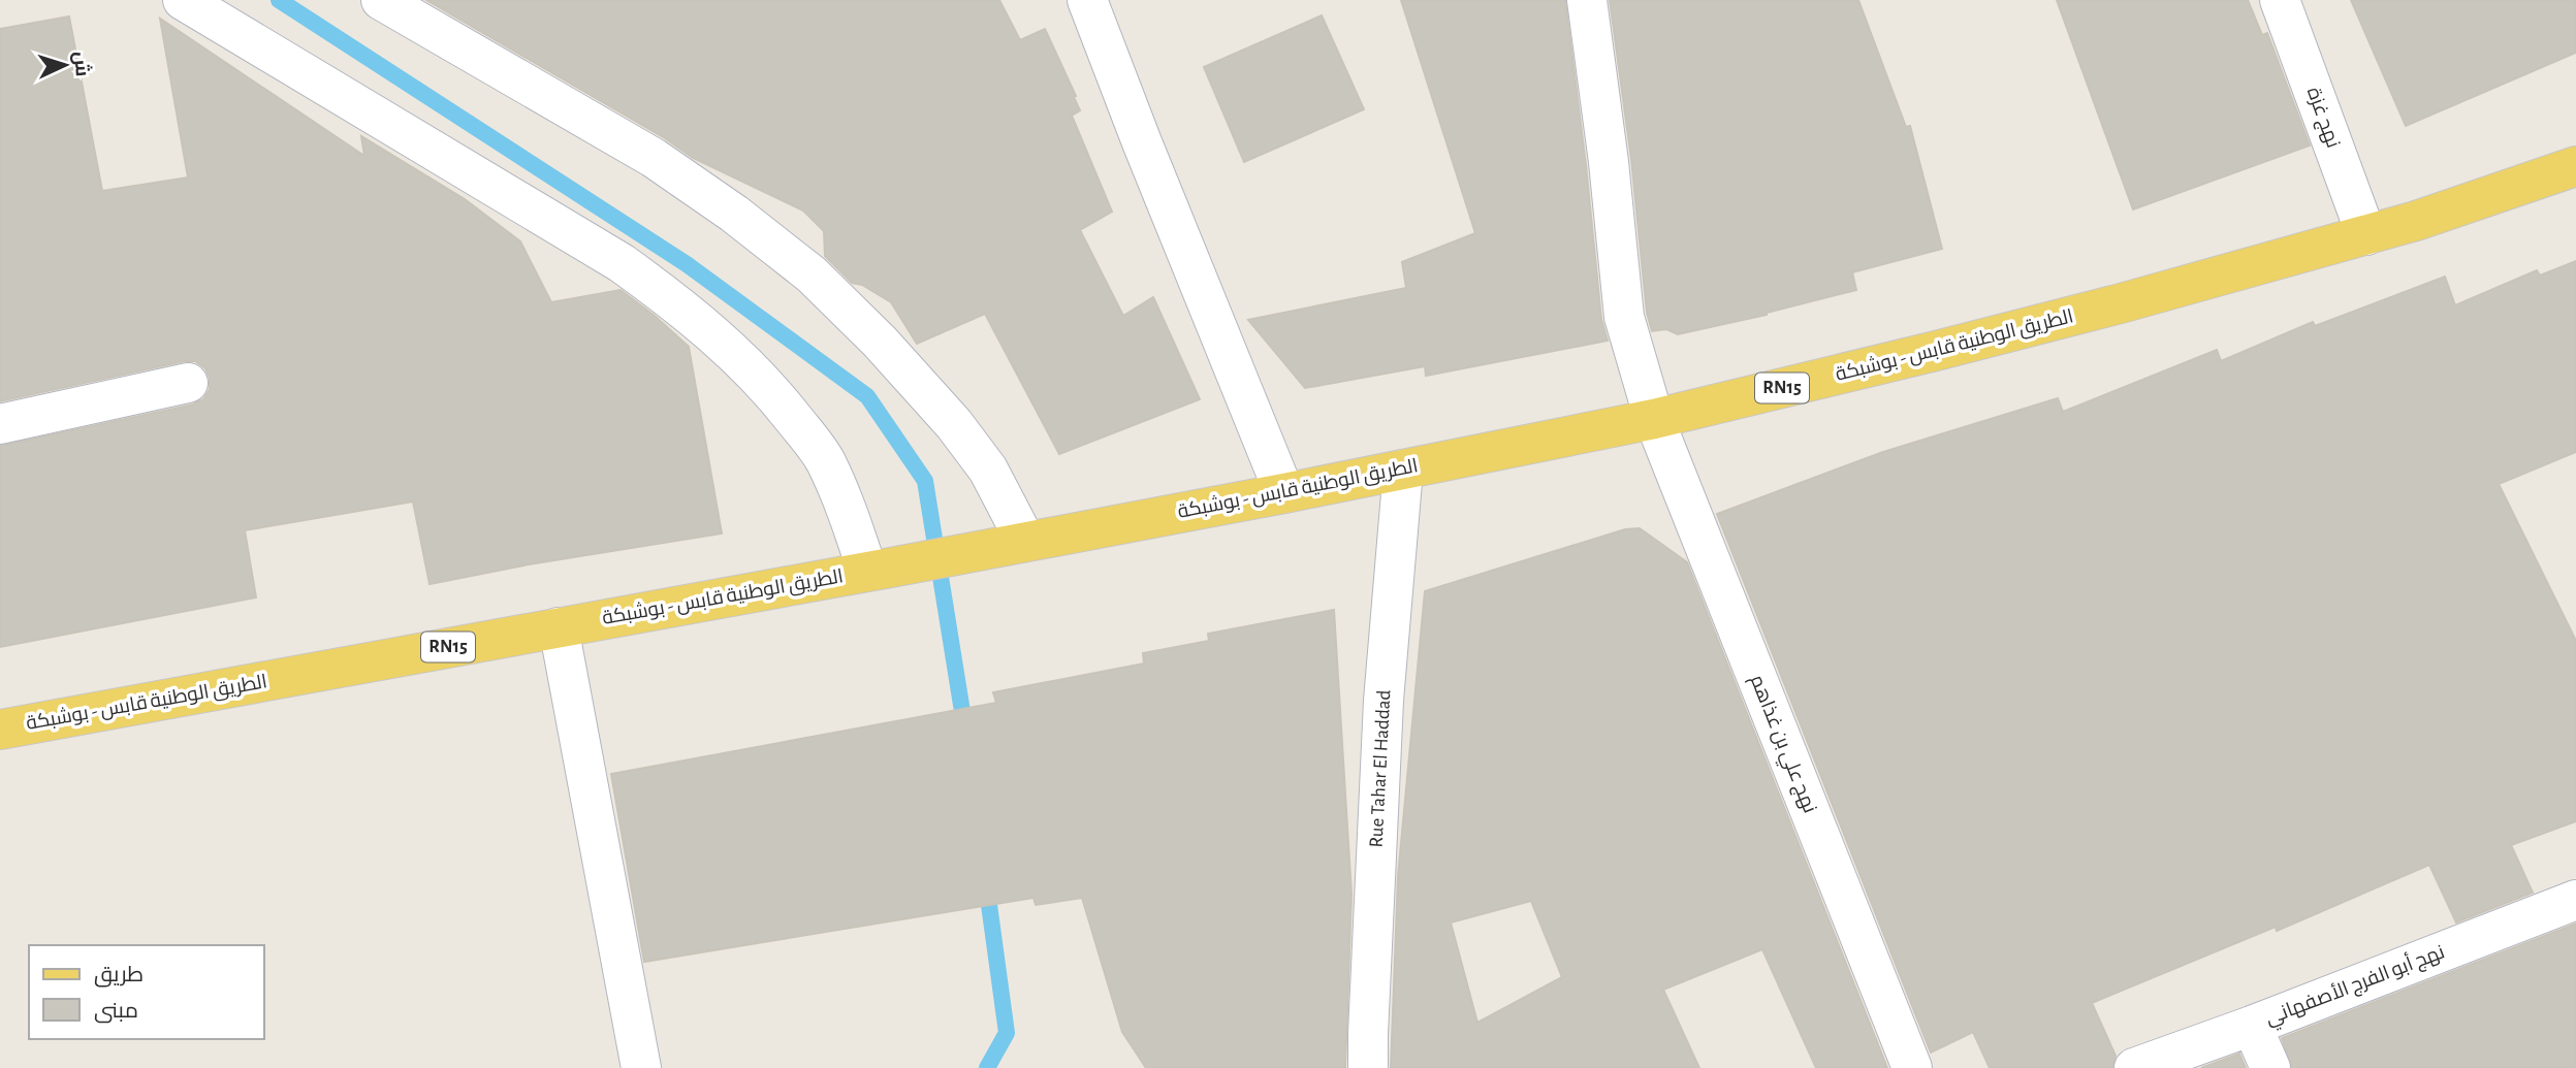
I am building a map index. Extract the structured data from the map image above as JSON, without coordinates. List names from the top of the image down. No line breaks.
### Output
{"streets":{"main road":["الطريق الوطنية قابس - بوشبكة","RN15"],"street":["نهج غزة","نهج علي بن غذاهم","Rue Tahar El Haddad","نهج أبو الفرج الأصفهاني"]},"crossings":[["نهج غزة","الطريق الوطنية قابس - بوشبكة"],["الطريق الوطنية قابس - بوشبكة","نهج علي بن غذاهم"],["الطريق الوطنية قابس - بوشبكة","Rue Tahar El Haddad"]],"legend":["طريق","مبنى"],"north":"right"}
